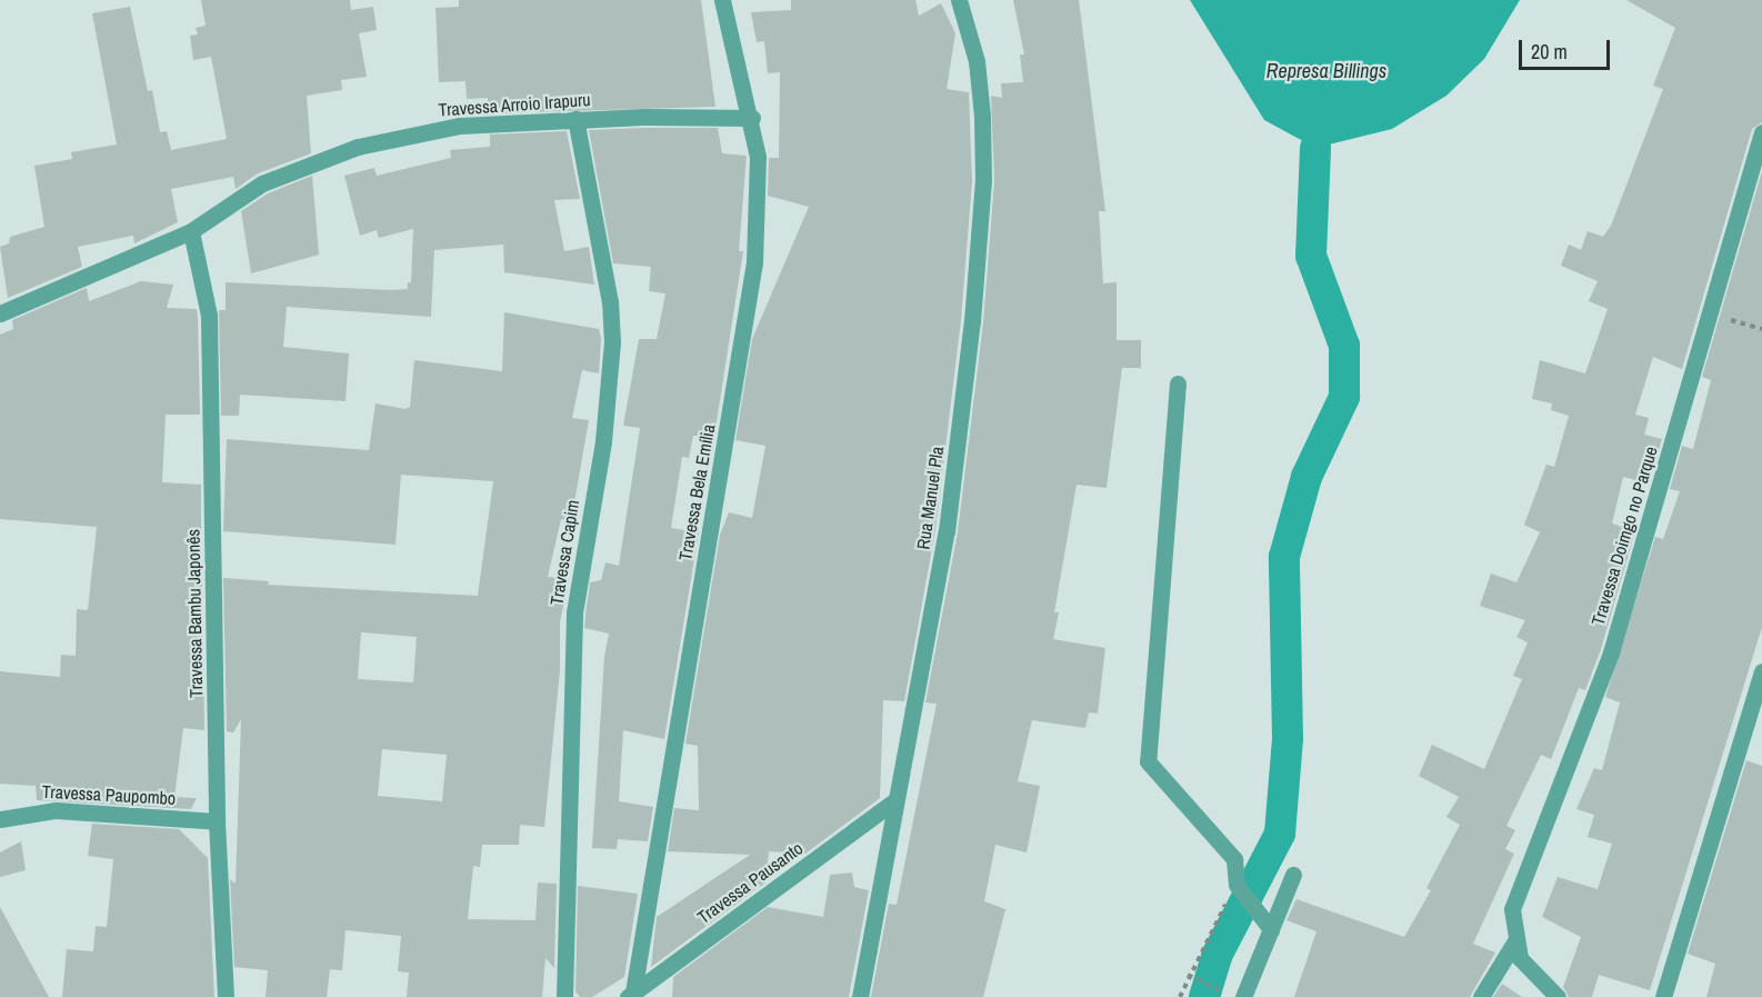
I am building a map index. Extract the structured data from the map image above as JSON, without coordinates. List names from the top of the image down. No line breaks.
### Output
{"streets":{"street":["Travessa Arroio Irapuru","Travessa Bela Emília","Rua Manuel Pla","Travessa Doimgo no Parque","Travessa Capim","Travessa Bambu Japonês","Travessa Paupombo","Travessa Pausanto"]},"crossings":[["Travessa Arroio Irapuru","Travessa Bela Emília"],["Travessa Arroio Irapuru","Travessa Capim"],["Travessa Arroio Irapuru","Travessa Bambu Japonês"],["Travessa Bela Emília","Travessa Pausanto"],["Rua Manuel Pla","Travessa Pausanto"],["Travessa Bambu Japonês","Travessa Paupombo"]],"water":["Represa Billings"],"scale_bar":"20 m"}
